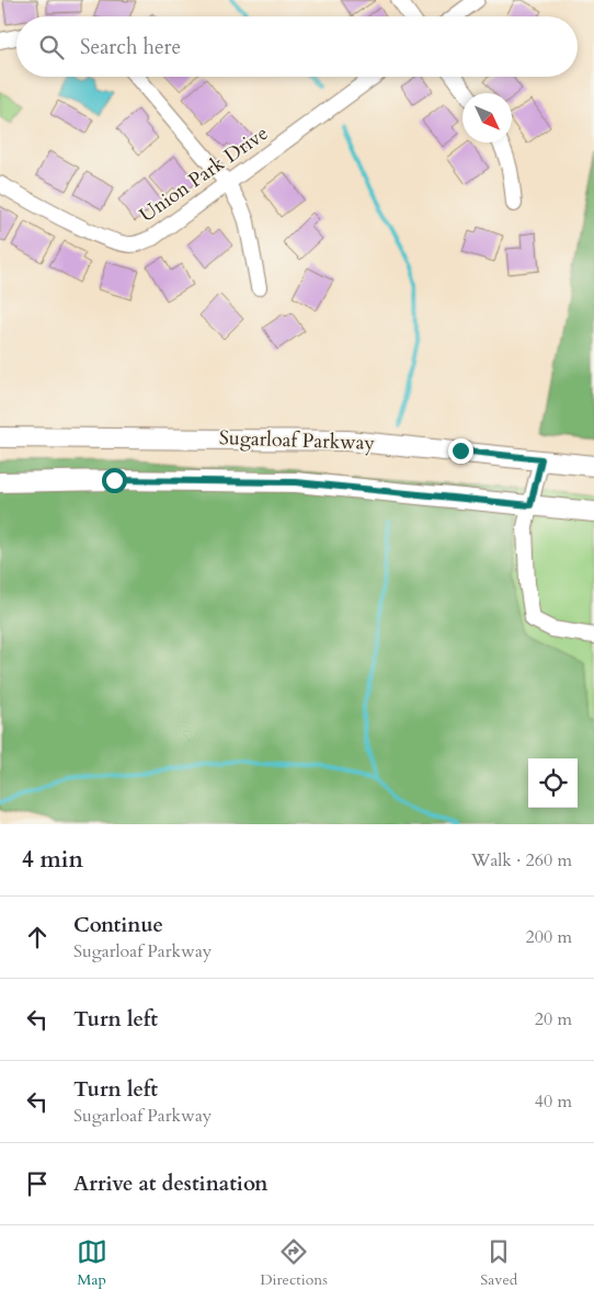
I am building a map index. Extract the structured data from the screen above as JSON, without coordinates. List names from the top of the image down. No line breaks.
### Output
{"streets":{"main road":["Sugarloaf Parkway"],"street":["Union Park Drive"]},"north":"bottom right","page":{"search":"Search here","heading":["4 min","Walk · 260 m"],"list":[["Continue","Sugarloaf Parkway","200 m"],["Turn left","20 m"],["Turn left","Sugarloaf Parkway","40 m"],"Arrive at destination"],"nav":["Map","Directions","Saved"]}}
